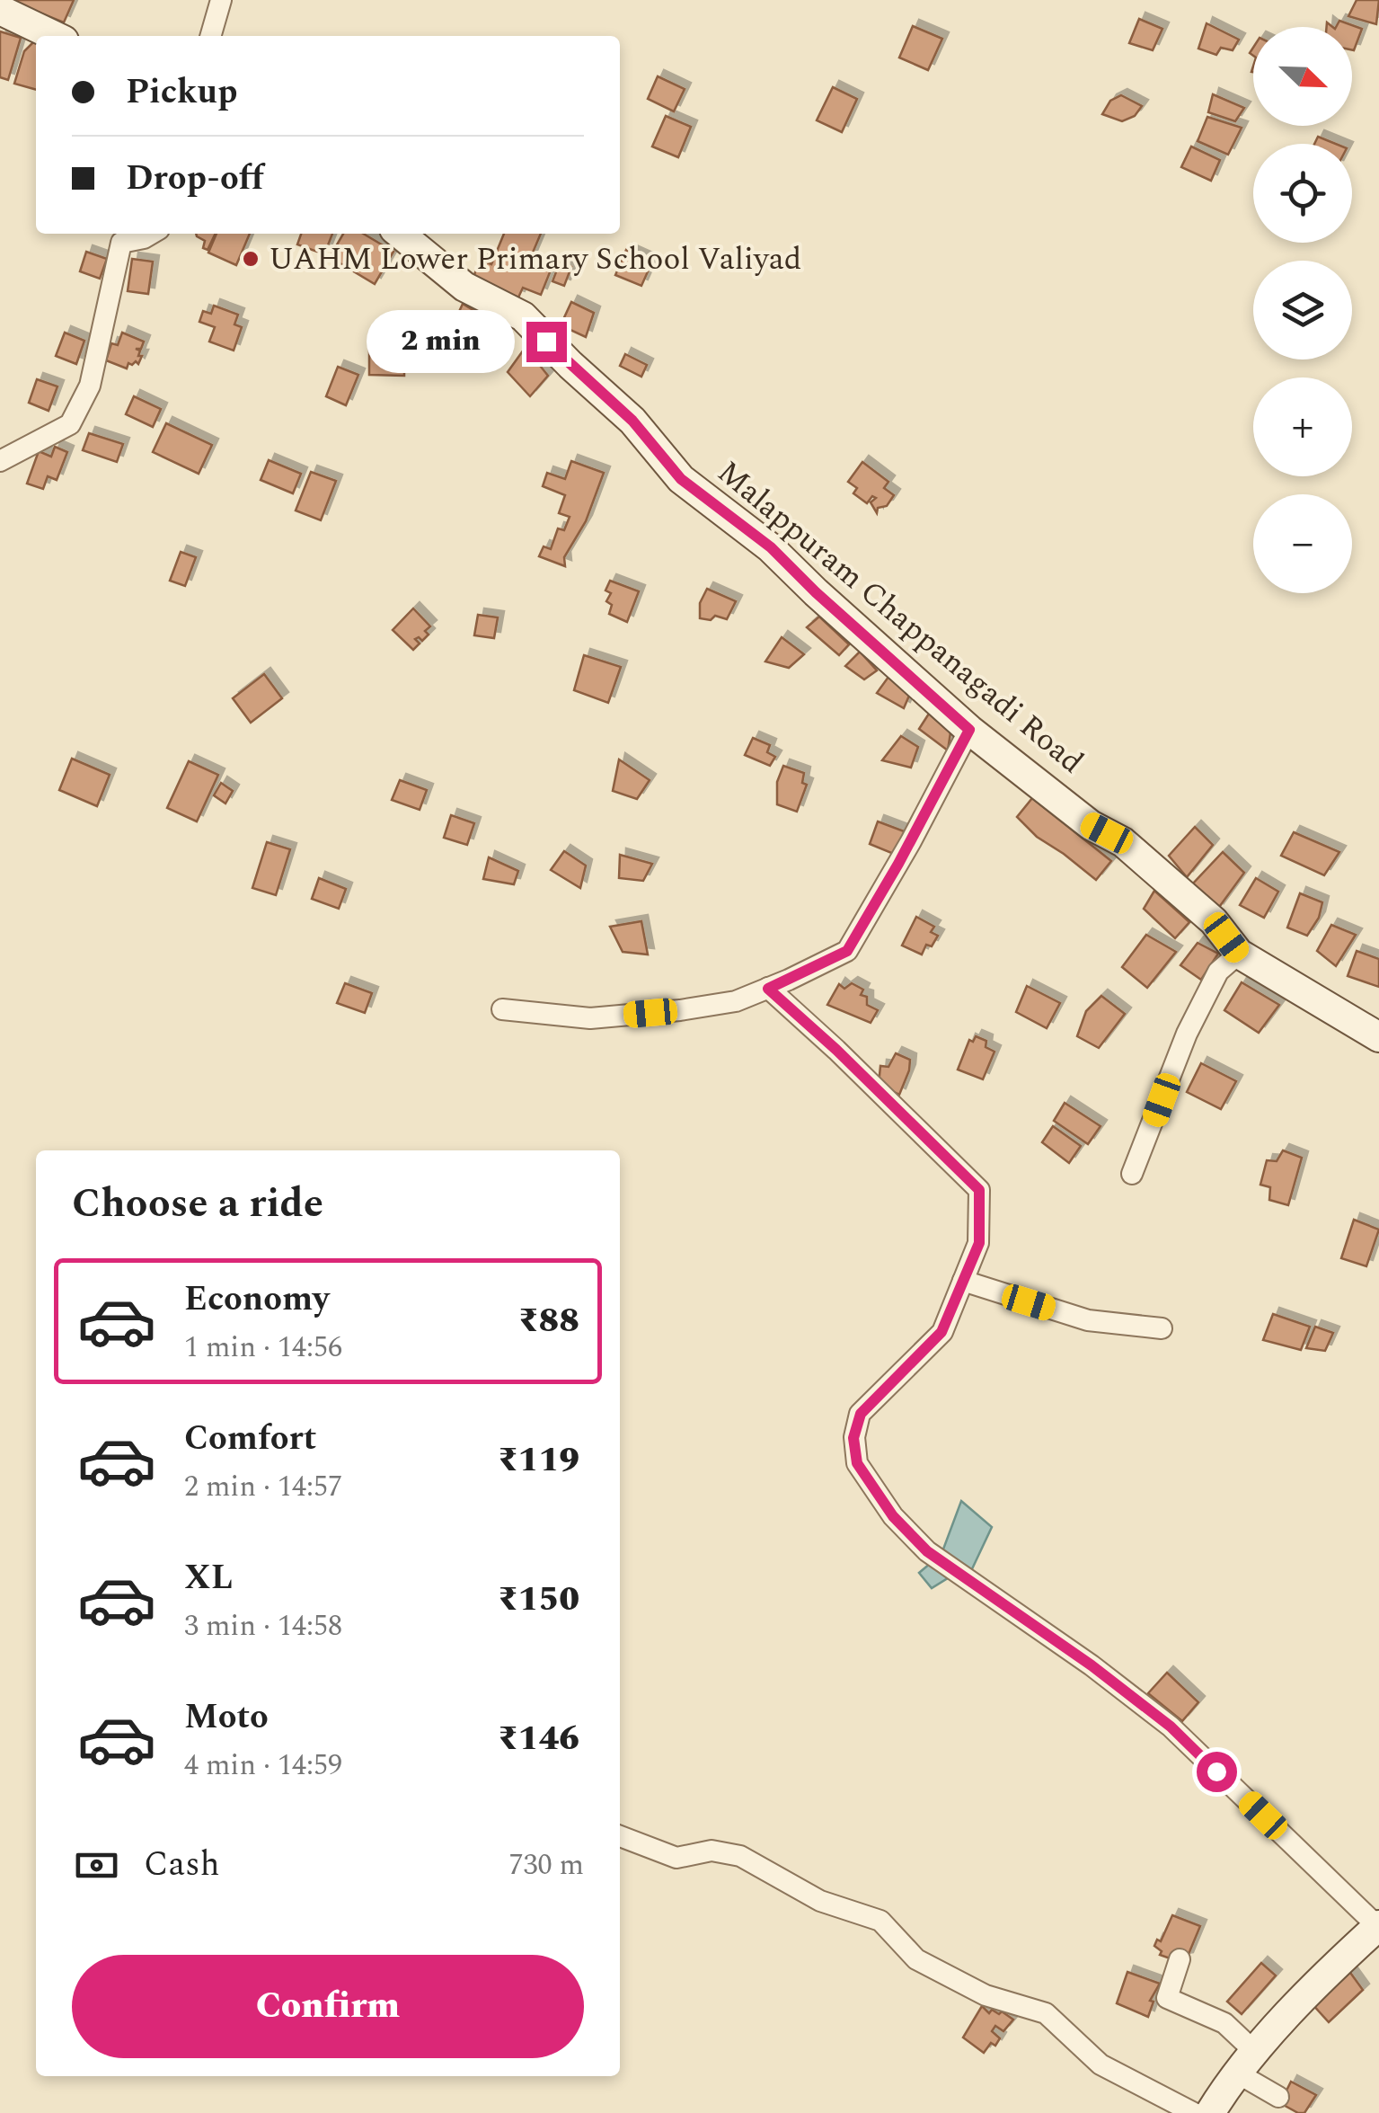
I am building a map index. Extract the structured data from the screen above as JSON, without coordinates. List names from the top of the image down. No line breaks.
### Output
{"streets":{"street":["Malappuram Chappanagadi Road"]},"places":["UAHM Lower Primary School Valiyad"],"north":"bottom right","page":{"map_buttons":["+","−"],"banner":["Pickup","Drop-off"],"bubble":"2 min","heading":"Choose a ride","list":[{"name":"Economy","note":"1 min · 14:56","value":"₹88"},{"name":"Comfort","note":"2 min · 14:57","value":"₹119"},{"name":"XL","note":"3 min · 14:58","value":"₹150"},{"name":"Moto","note":"4 min · 14:59","value":"₹146"}],"pay":["Cash","730 m"],"buttons":"Confirm"}}
